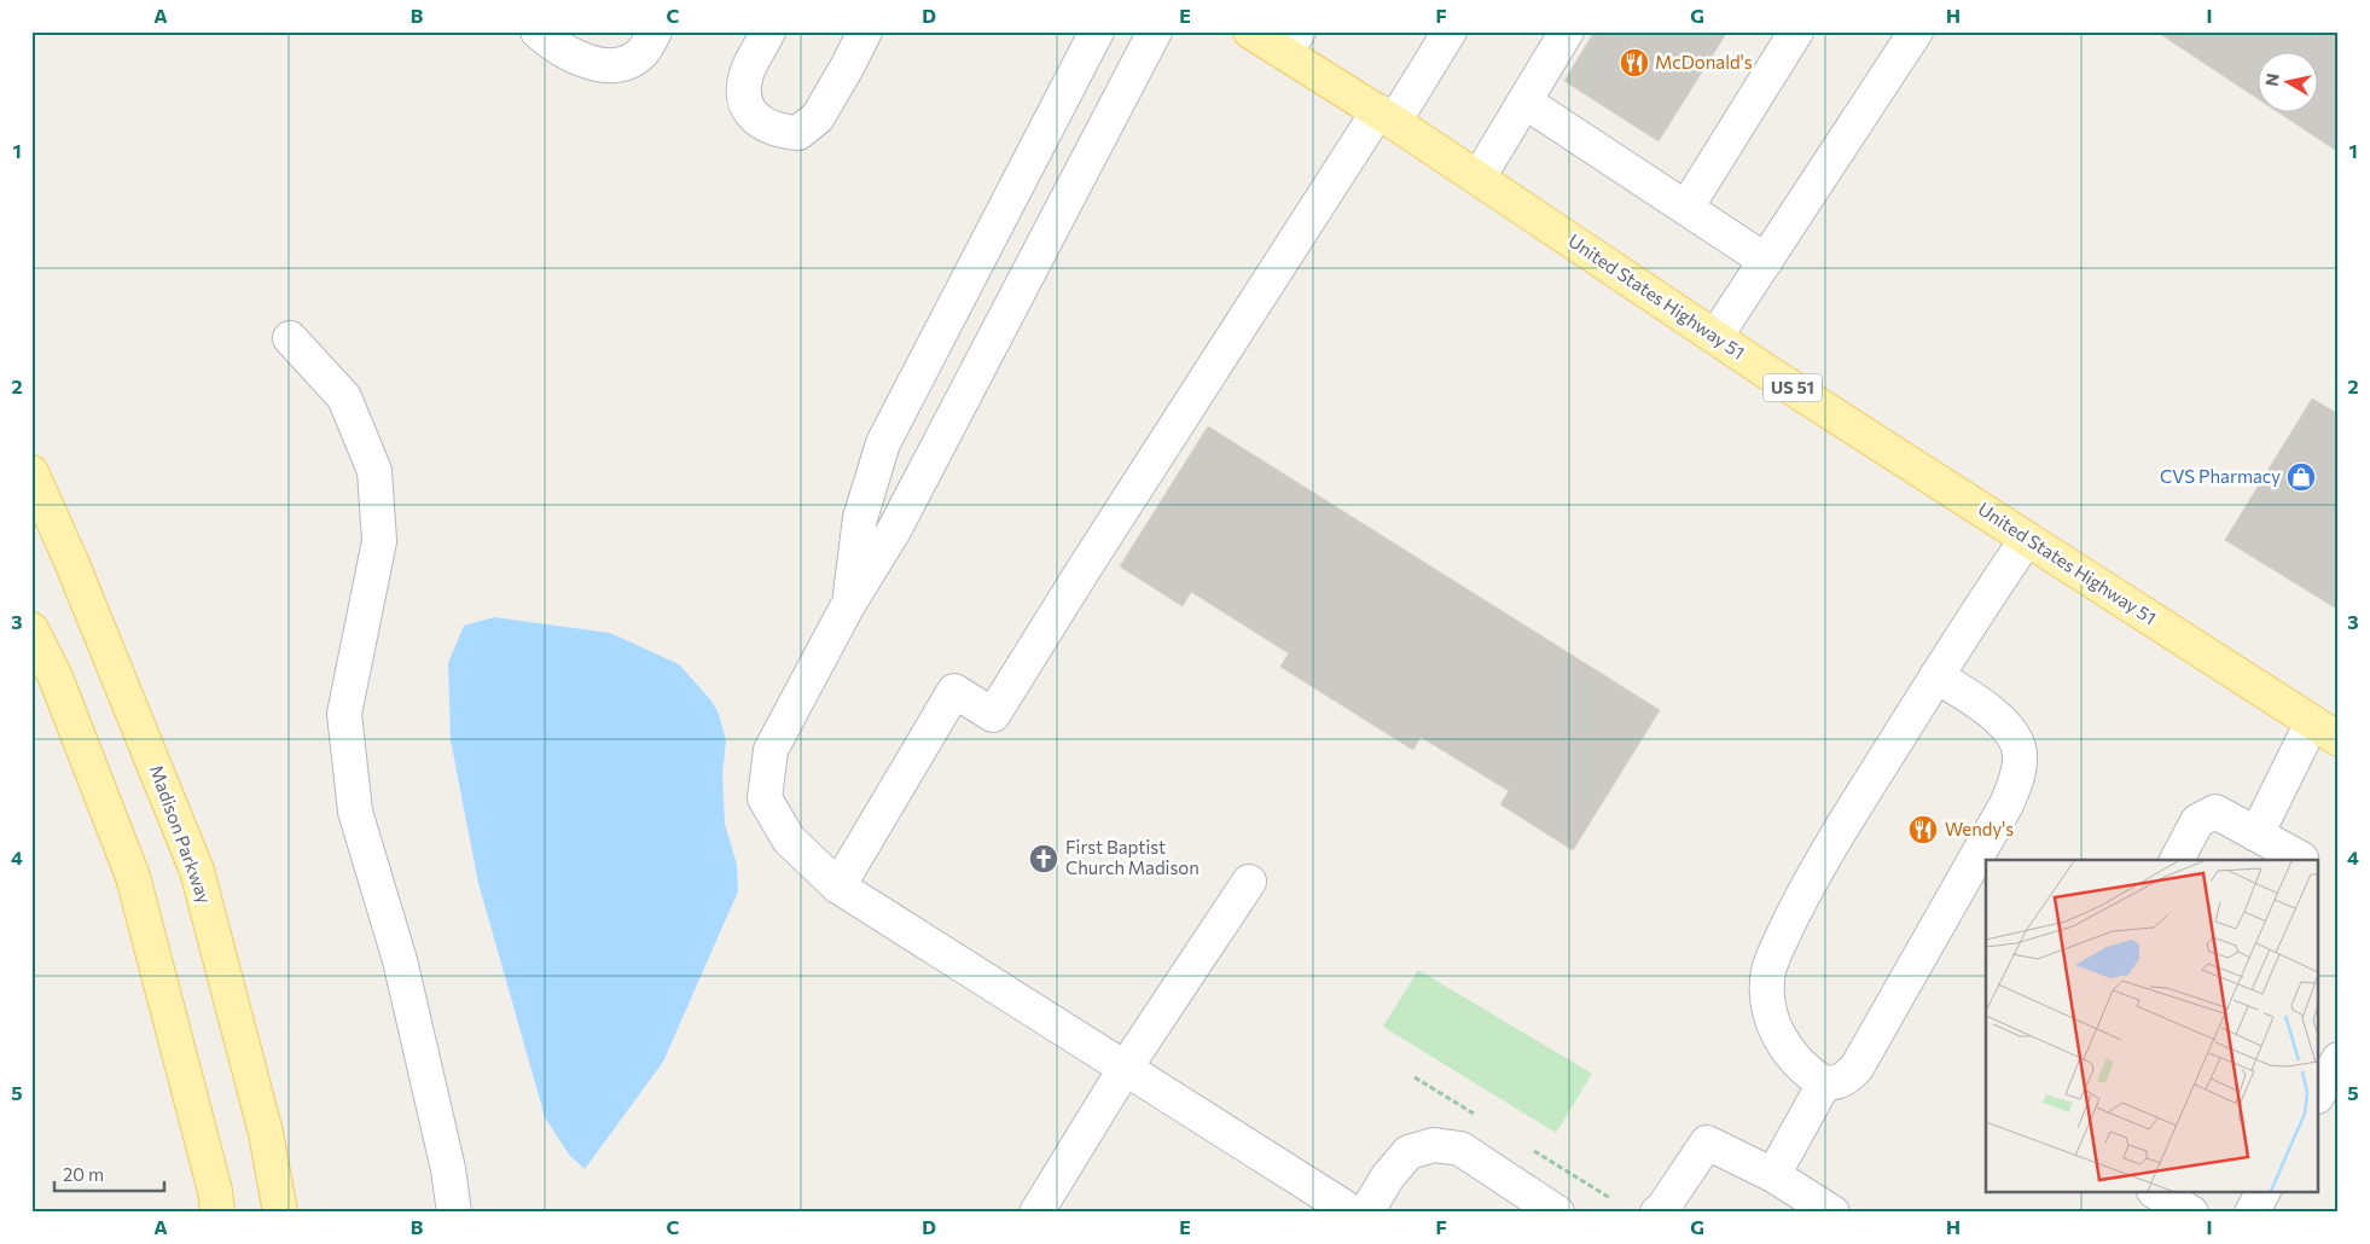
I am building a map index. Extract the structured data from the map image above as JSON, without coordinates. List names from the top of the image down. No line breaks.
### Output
{"streets":{"main road":["United States Highway 51","US 51","Madison Parkway"]},"places":{"restaurant":["McDonald's","Wendy's"],"shop":["CVS Pharmacy"],"church":["First Baptist Church Madison"]},"scale_bar":"20 m","north":"left","grid":{"columns":["A","B","C","D","E","F","G","H","I"],"rows":["1","2","3","4","5"]}}
